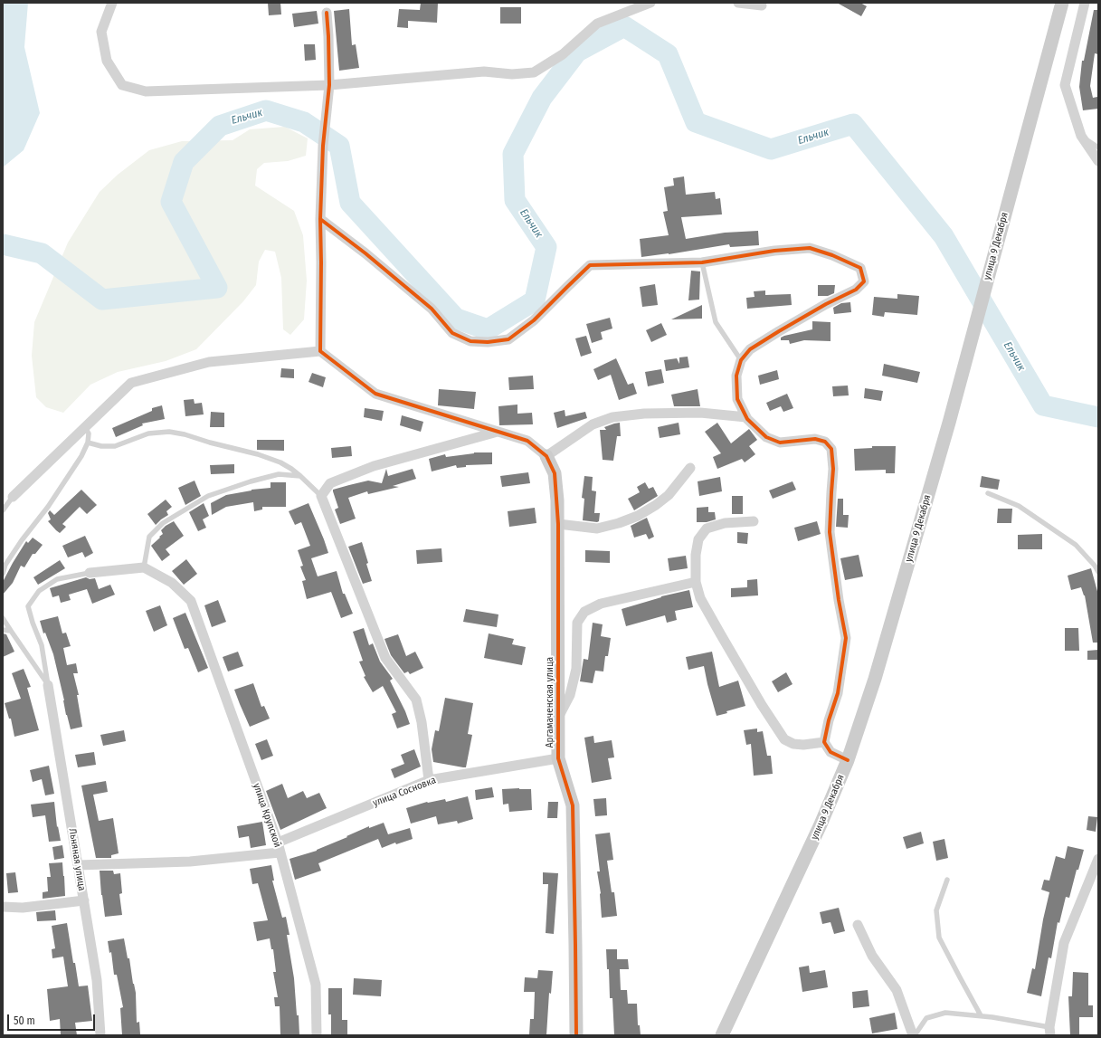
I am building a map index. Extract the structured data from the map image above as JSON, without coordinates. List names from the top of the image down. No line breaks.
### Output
{"streets":{"main road":["улица 9 Декабря","Аргамаченская улица"],"street":["улица Сосновка","улица Крупской","Льняная улица"]},"crossings":[["Аргамаченская улица","улица Сосновка"],["улица Сосновка","улица Крупской"]],"water":["Ельчик"],"scale_bar":"50 m"}
